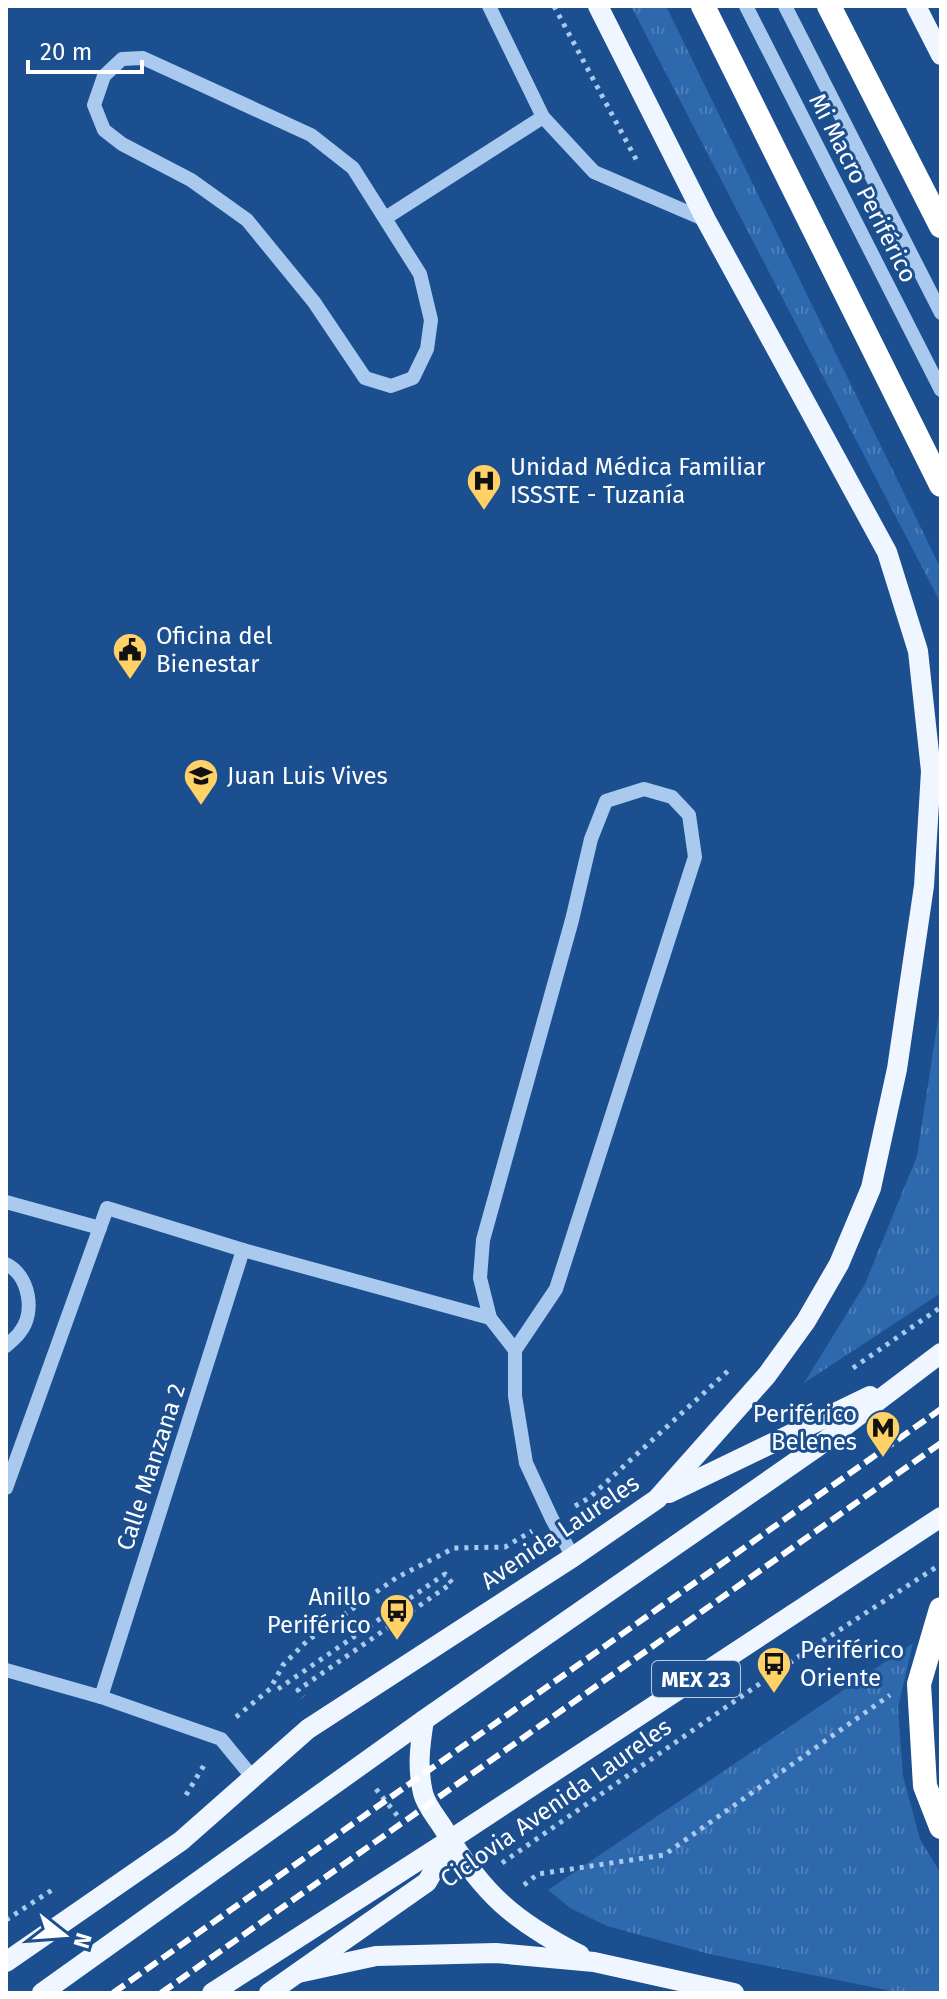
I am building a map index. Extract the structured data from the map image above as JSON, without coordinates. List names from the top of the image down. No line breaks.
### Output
{"streets":{"main road":["Avenida Laureles","MEX 23"],"street":["Mi Macro Periférico","Calle Manzana 2"],"path":["Ciclovia Avenida Laureles"]},"places":{"hospital":["Unidad Médica Familiar ISSSTE - Tuzanía"],"public building":["Oficina del Bienestar"],"school or university":["Juan Luis Vives"],"metro station":["Periférico Belenes"],"bus stop":["Anillo Periférico","Periférico Oriente"]},"scale_bar":"20 m","north":"right"}
